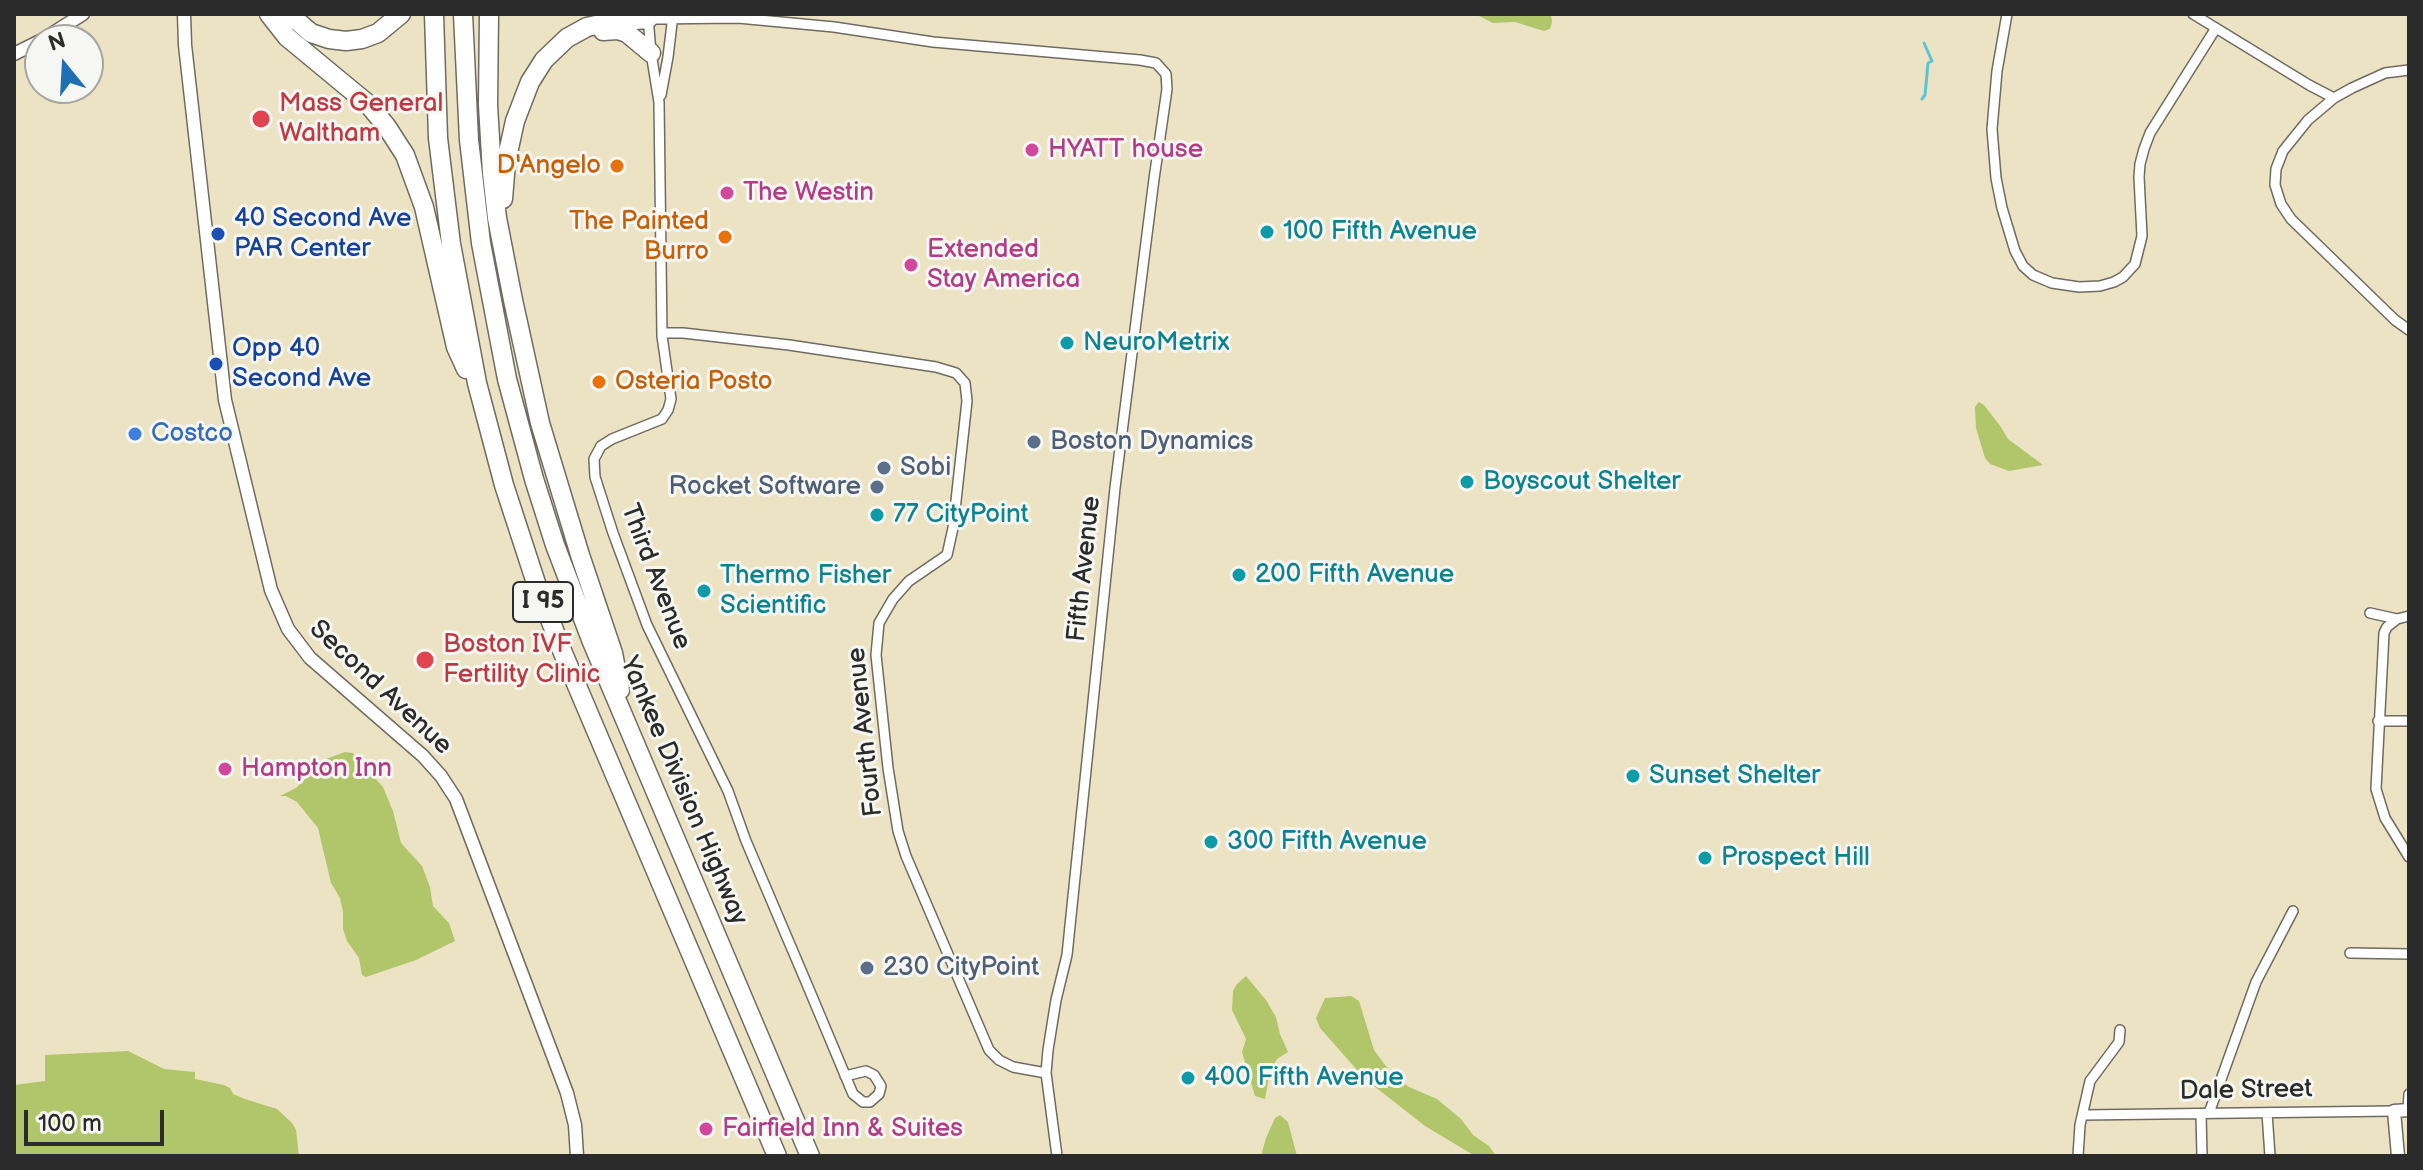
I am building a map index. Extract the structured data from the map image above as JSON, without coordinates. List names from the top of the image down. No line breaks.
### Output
{"streets":{"highway":["I 95","Yankee Division Highway"],"street":["Fifth Avenue","Third Avenue","Second Avenue","Fourth Avenue","Dale Street"]},"crossings":[["Fifth Avenue","Fourth Avenue"],["Third Avenue","Fourth Avenue"]],"places":["Mass General Waltham","HYATT house","D'Angelo","The Westin","100 Fifth Avenue","40 Second Ave PAR Center","The Painted Burro","Extended Stay America","NeuroMetrix","Opp 40 Second Ave","Osteria Posto","Costco","Boston Dynamics","Sobi","Boyscout Shelter","Rocket Software","77 CityPoint","200 Fifth Avenue","Thermo Fisher Scientific","Boston IVF Fertility Clinic","Hampton Inn","Sunset Shelter","300 Fifth Avenue","Prospect Hill","230 CityPoint","400 Fifth Avenue","Fairfield Inn & Suites"],"scale_bar":"100 m","north":"top"}
